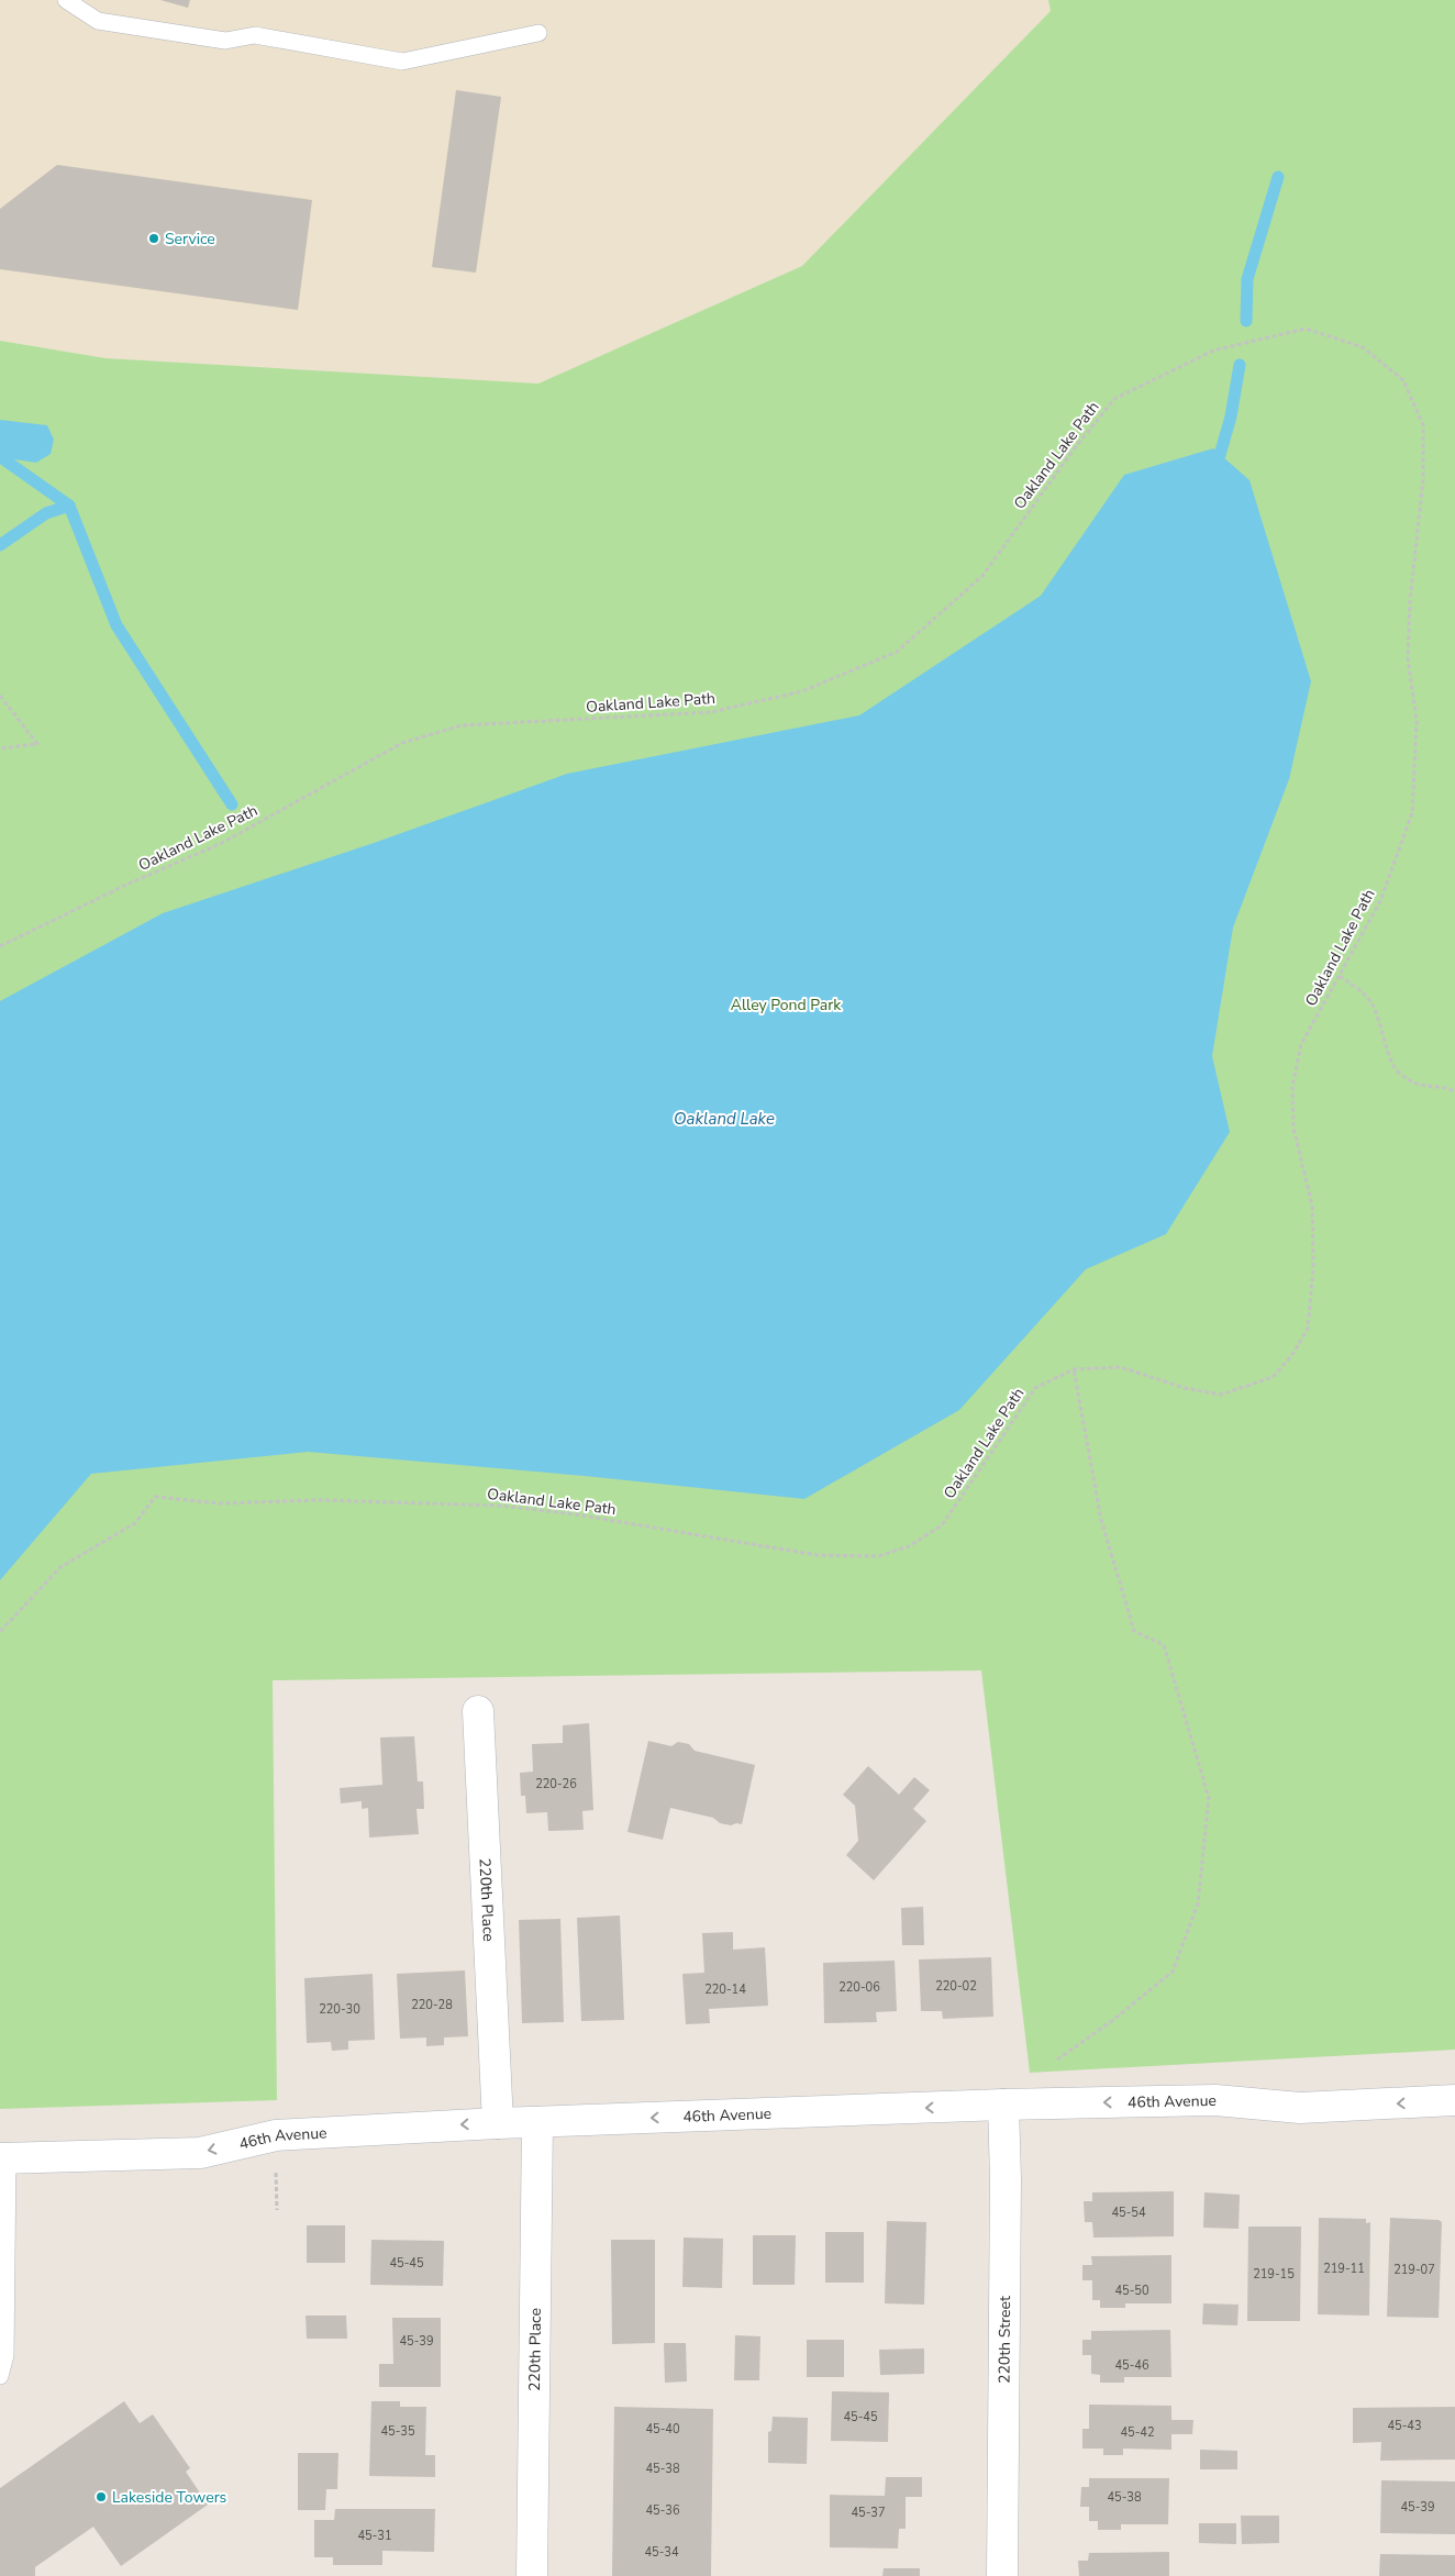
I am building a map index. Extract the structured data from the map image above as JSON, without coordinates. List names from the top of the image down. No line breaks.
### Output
{"streets":{"street":["220th Place","46th Avenue","220th Street"],"path":["Oakland Lake Path"]},"crossings":[["220th Place","46th Avenue"],["46th Avenue","220th Street"]],"one_way":["46th Avenue"],"water":["Oakland Lake"],"parks":["Alley Pond Park"],"places":["Service","Lakeside Towers"],"house_numbers":["220-26","220-02","220-06","220-14","220-28","220-30","45-54","45-45","219-11","219-07","219-15","45-50","45-39","45-46","45-45","45-43","45-40","45-35","45-42","45-38","45-38","45-39","45-36","45-37","45-31","45-34"]}
